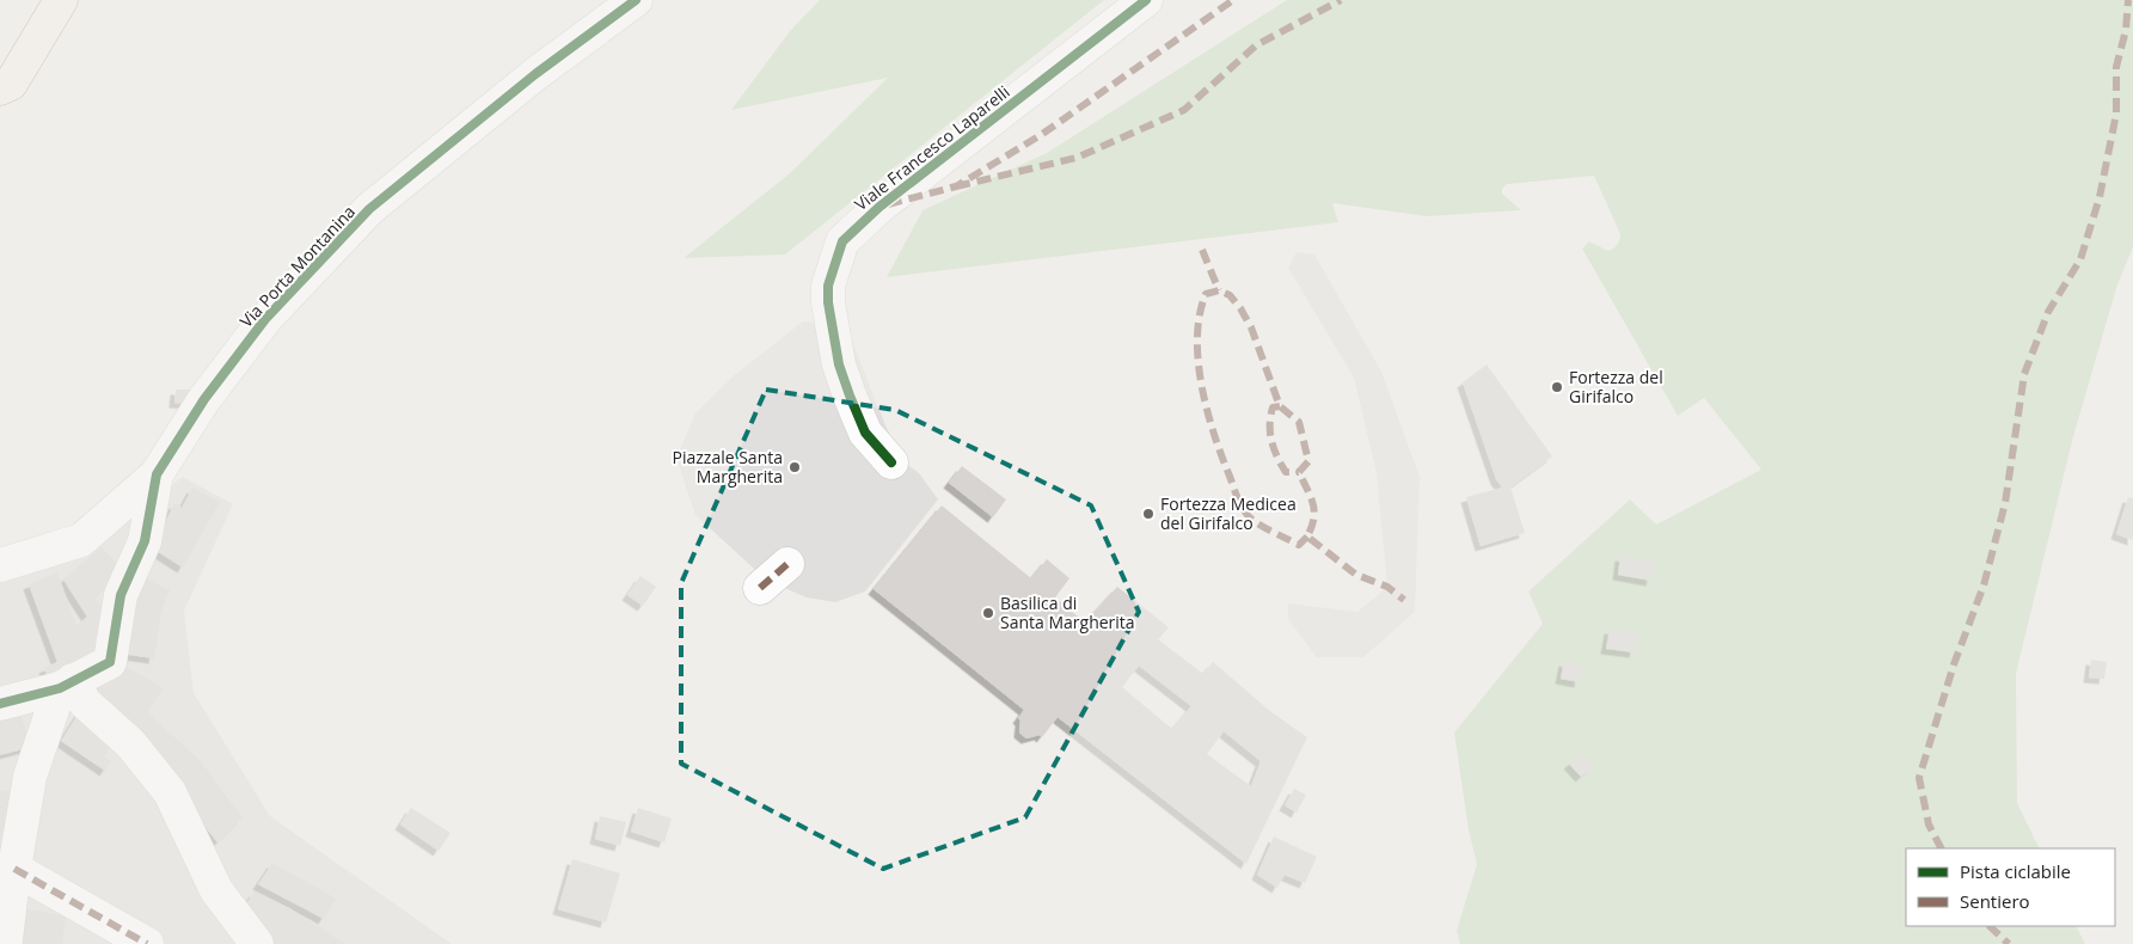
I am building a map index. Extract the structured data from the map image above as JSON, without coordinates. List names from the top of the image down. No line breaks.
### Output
{"streets":{"street":["Viale Francesco Laparelli","Via Porta Montanina"]},"places":["Fortezza del Girifalco","Piazzale Santa Margherita","Fortezza Medicea del Girifalco","Basilica di Santa Margherita"],"legend":["Pista ciclabile","Sentiero"]}
